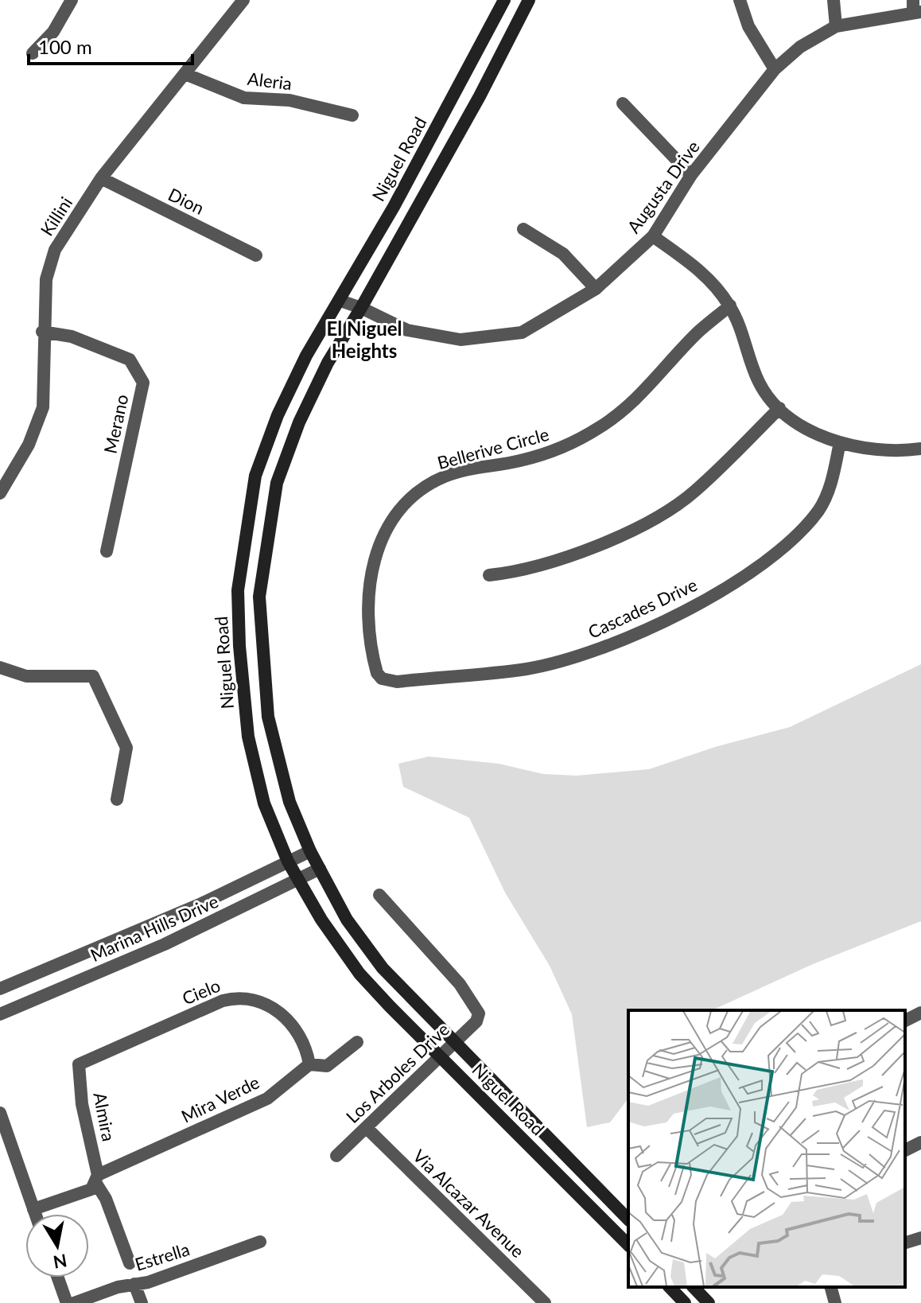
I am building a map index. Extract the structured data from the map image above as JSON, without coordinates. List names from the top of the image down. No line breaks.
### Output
{"streets":{"main road":["Niguel Road"],"street":["Aleria","Augusta Drive","Dion","Killini","Merano","Bellerive Circle","Cascades Drive","Marina Hills Drive","Cielo","Los Arboles Drive","Mira Verde","Almira","Via Alcazar Avenue","Estrella"]},"crossings":[["Aleria","Killini"],["Niguel Road","Augusta Drive"],["Niguel Road","Marina Hills Drive"],["Niguel Road","Los Arboles Drive"],["Dion","Killini"],["Killini","Merano"],["Bellerive Circle","Cascades Drive"],["Cielo","Mira Verde"],["Cielo","Almira"],["Los Arboles Drive","Via Alcazar Avenue"],["Mira Verde","Almira"]],"districts":["El Niguel Heights"],"scale_bar":"100 m","north":"bottom"}
